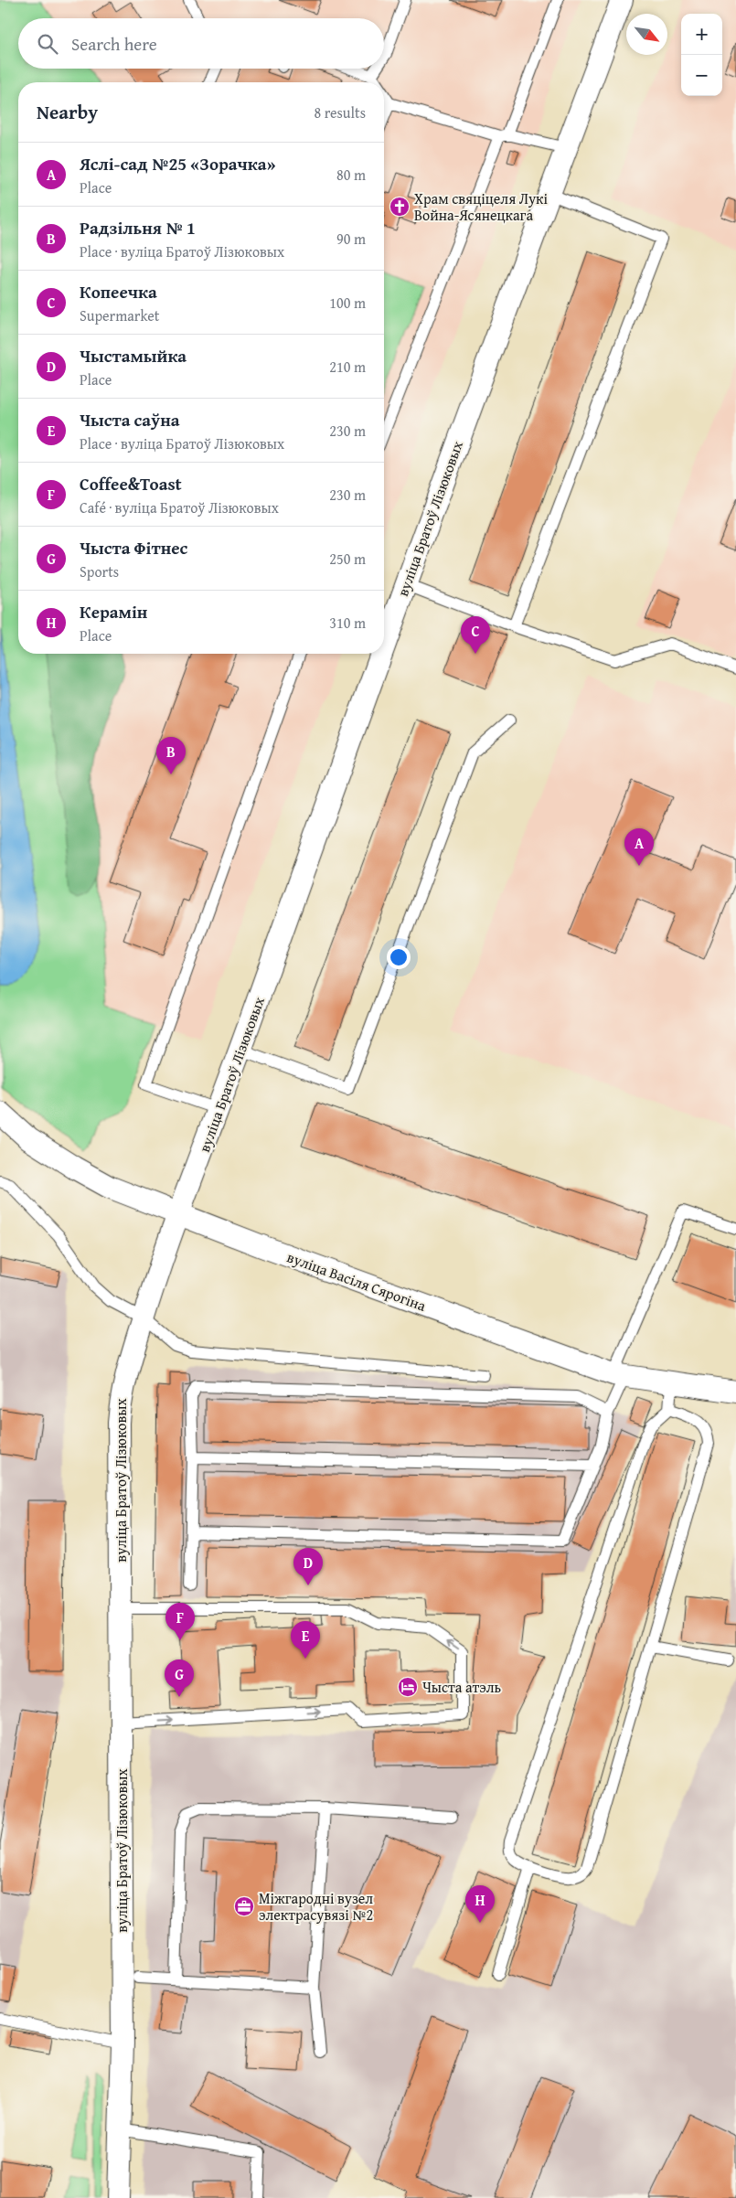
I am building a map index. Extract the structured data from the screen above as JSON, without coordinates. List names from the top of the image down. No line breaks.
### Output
{"streets":{"street":["вуліца Братоў Лізюковых","вуліца Васіля Сярогіна"]},"crossings":[["вуліца Братоў Лізюковых","вуліца Васіля Сярогіна"]],"places":{"church":["Храм свяціцеля Лукі Война-Ясянецкага"],"hotel":["Чыста атэль"],"office":["Міжгародні вузел электрасувязі №2"]},"north":"bottom right","page":{"map_buttons":["+","−"],"search":"Search here","heading":["Nearby","8 results"],"list":[{"mark":"A","name":"Яслі-сад №25 «Зорачка»","note":"Place","value":"80 m"},{"mark":"B","name":"Радзільня № 1","note":"Place · вуліца Братоў Лізюковых","value":"90 m"},{"mark":"C","name":"Копеечка","note":"Supermarket","value":"100 m"},{"mark":"D","name":"Чыстамыйка","note":"Place","value":"210 m"},{"mark":"E","name":"Чыста саўна","note":"Place · вуліца Братоў Лізюковых","value":"230 m"},{"mark":"F","name":"Coffee&Toast","note":"Café · вуліца Братоў Лізюковых","value":"230 m"},{"mark":"G","name":"Чыста Фітнес","note":"Sports","value":"250 m"},{"mark":"H","name":"Керамін","note":"Place","value":"310 m"}],"pins":["C","B","A","D","F","E","G","H"]}}
